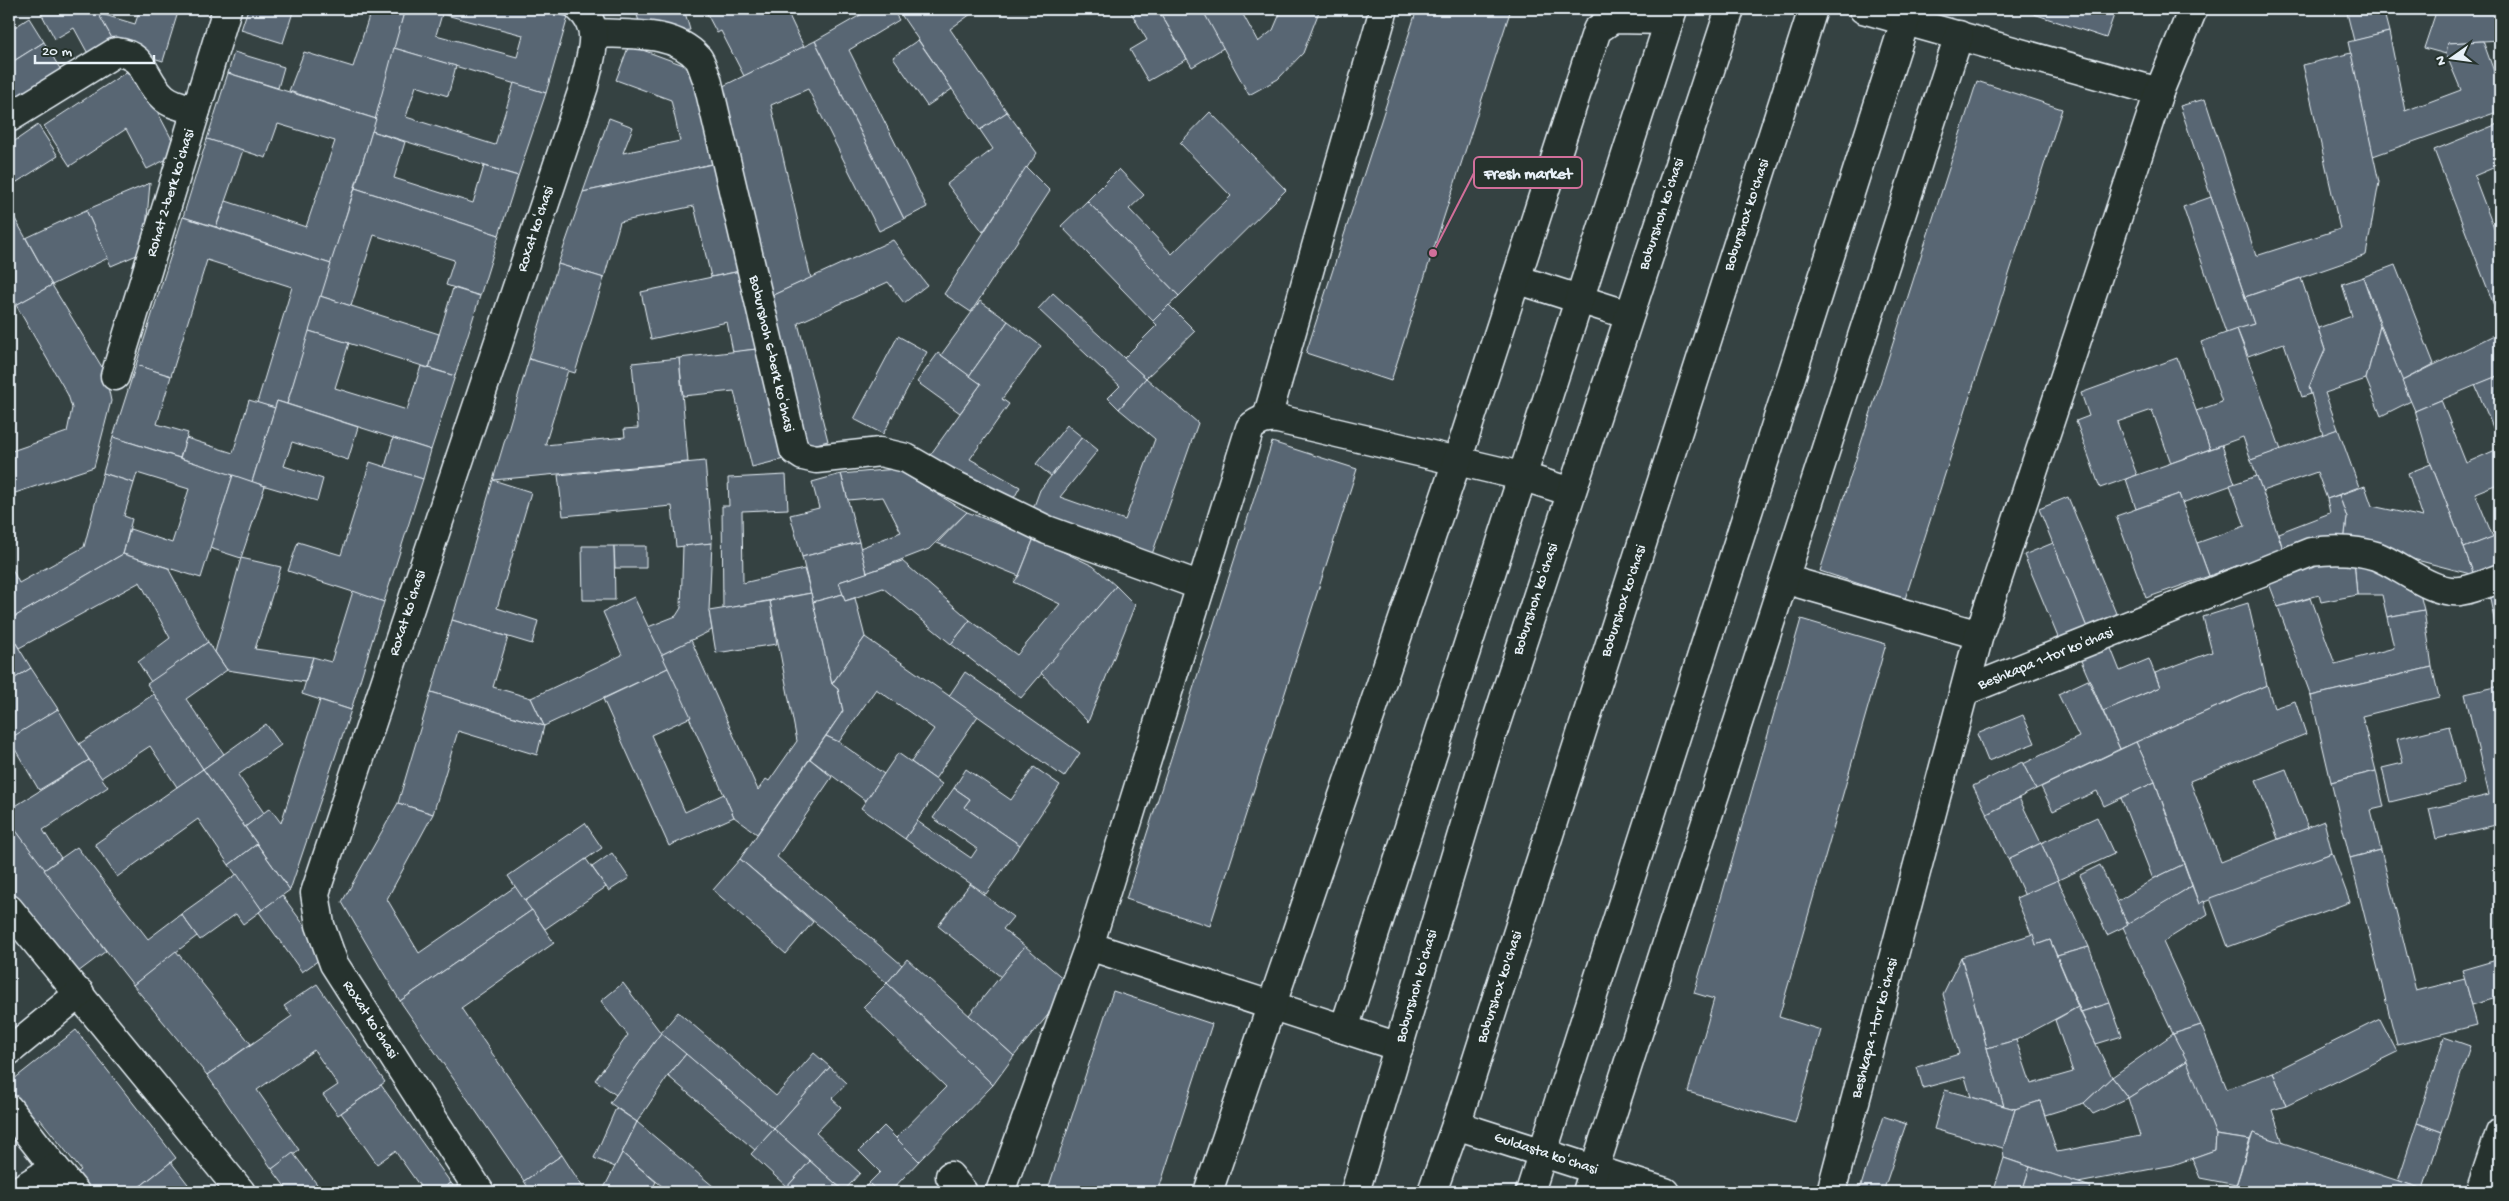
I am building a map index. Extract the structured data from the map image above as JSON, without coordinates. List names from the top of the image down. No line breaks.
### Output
{"streets":{"street":["Rohat 2-berk koʻchasi","Boburshoh koʻchasi","Boburshox ko'chasi","Roxat koʻchasi","Boburshoh 6-berk koʻchasi","Beshkapa 1-tor koʼchasi","Guldasta koʻchasi"]},"crossings":[["Boburshox ko'chasi","Guldasta koʻchasi"],["Roxat koʻchasi","Boburshoh 6-berk koʻchasi"]],"places":["Fresh market"],"scale_bar":"20 m","north":"left"}
